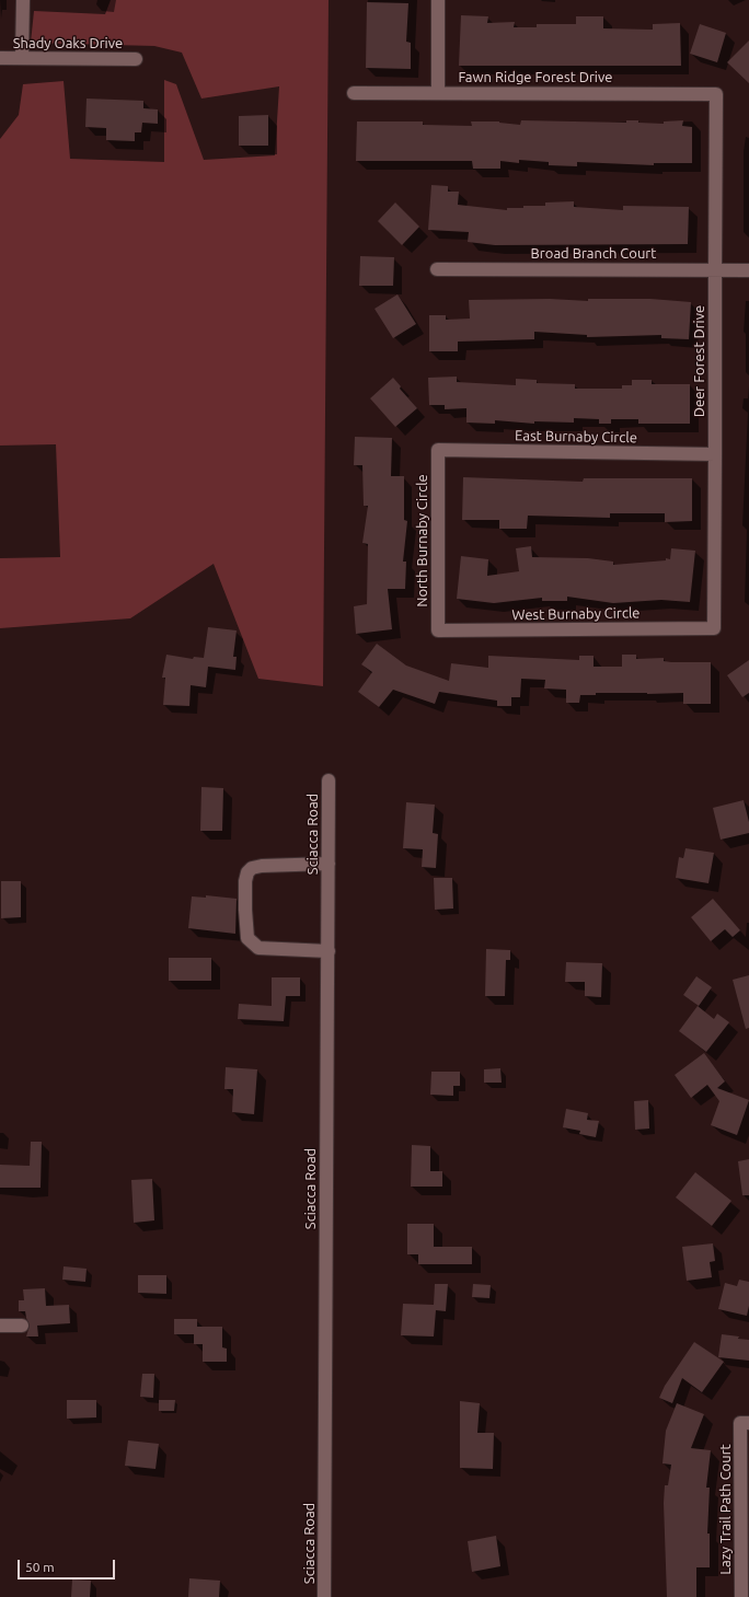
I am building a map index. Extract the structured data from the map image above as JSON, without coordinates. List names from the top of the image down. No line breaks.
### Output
{"streets":{"street":["Shady Oaks Drive","Fawn Ridge Forest Drive","Broad Branch Court","Deer Forest Drive","East Burnaby Circle","North Burnaby Circle","West Burnaby Circle","Sciacca Road","Lazy Trail Path Court"]},"crossings":[["Fawn Ridge Forest Drive","Deer Forest Drive"],["Broad Branch Court","Deer Forest Drive"],["Deer Forest Drive","East Burnaby Circle"],["Deer Forest Drive","West Burnaby Circle"],["East Burnaby Circle","North Burnaby Circle"],["North Burnaby Circle","West Burnaby Circle"]],"scale_bar":"50 m"}
